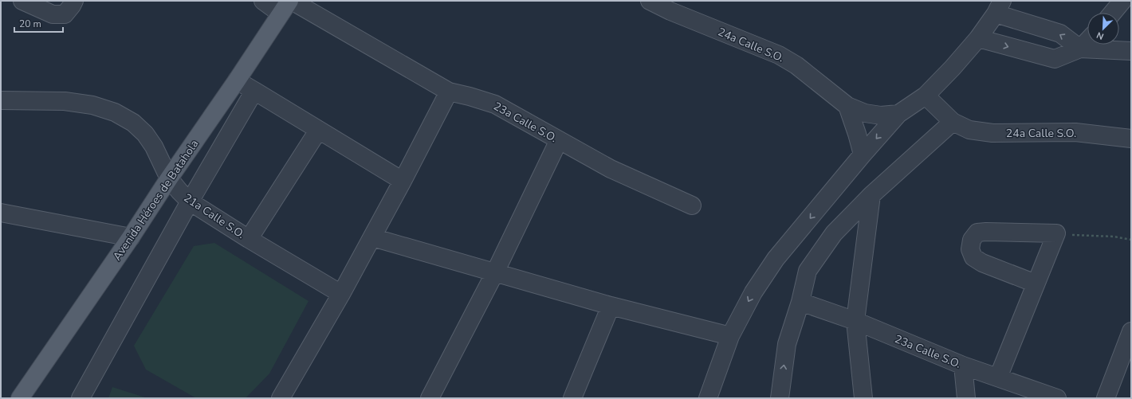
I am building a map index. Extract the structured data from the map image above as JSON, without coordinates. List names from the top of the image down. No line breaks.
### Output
{"streets":{"main road":["Avenida Héroes de Batahola"],"street":["24a Calle S.O.","23a Calle S.O.","21a Calle S.O."]},"crossings":[["23a Calle S.O.","Avenida Héroes de Batahola"],["Avenida Héroes de Batahola","21a Calle S.O."]],"scale_bar":"20 m","north":"bottom left"}
